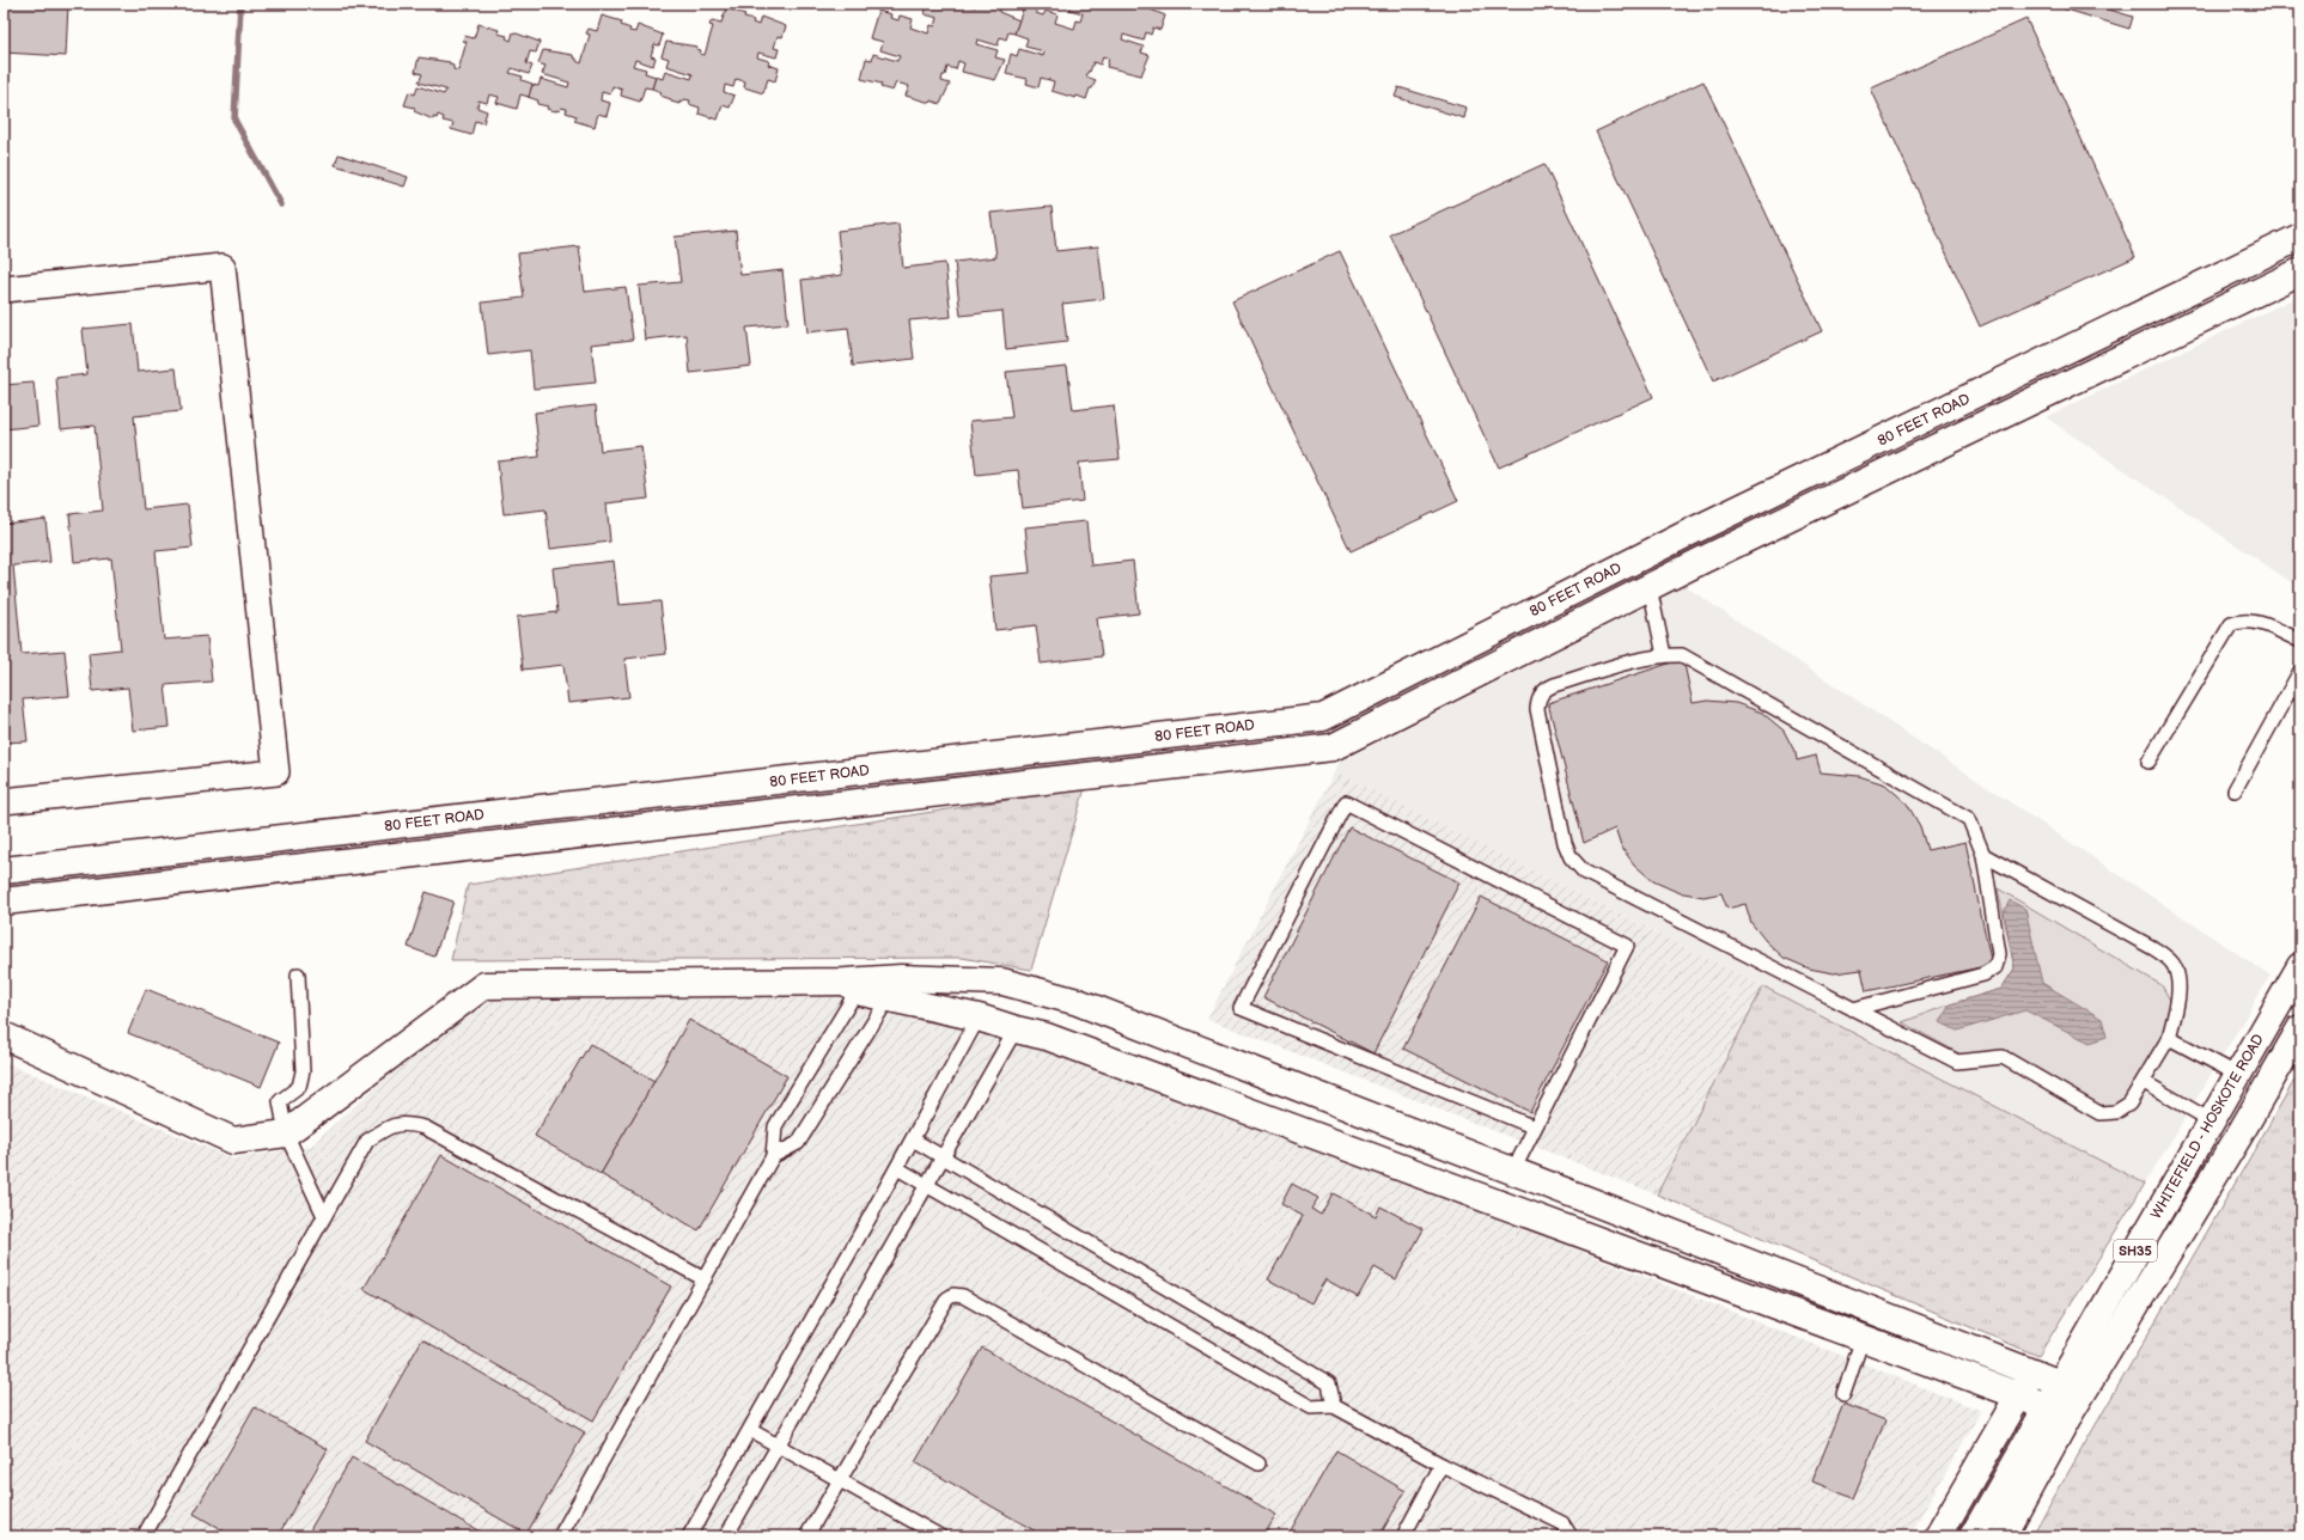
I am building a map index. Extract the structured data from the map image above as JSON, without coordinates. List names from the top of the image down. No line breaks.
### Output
{"streets":{"street":["80 FEET ROAD","WHITEFIELD - HOSKOTE ROAD","SH35"]}}
